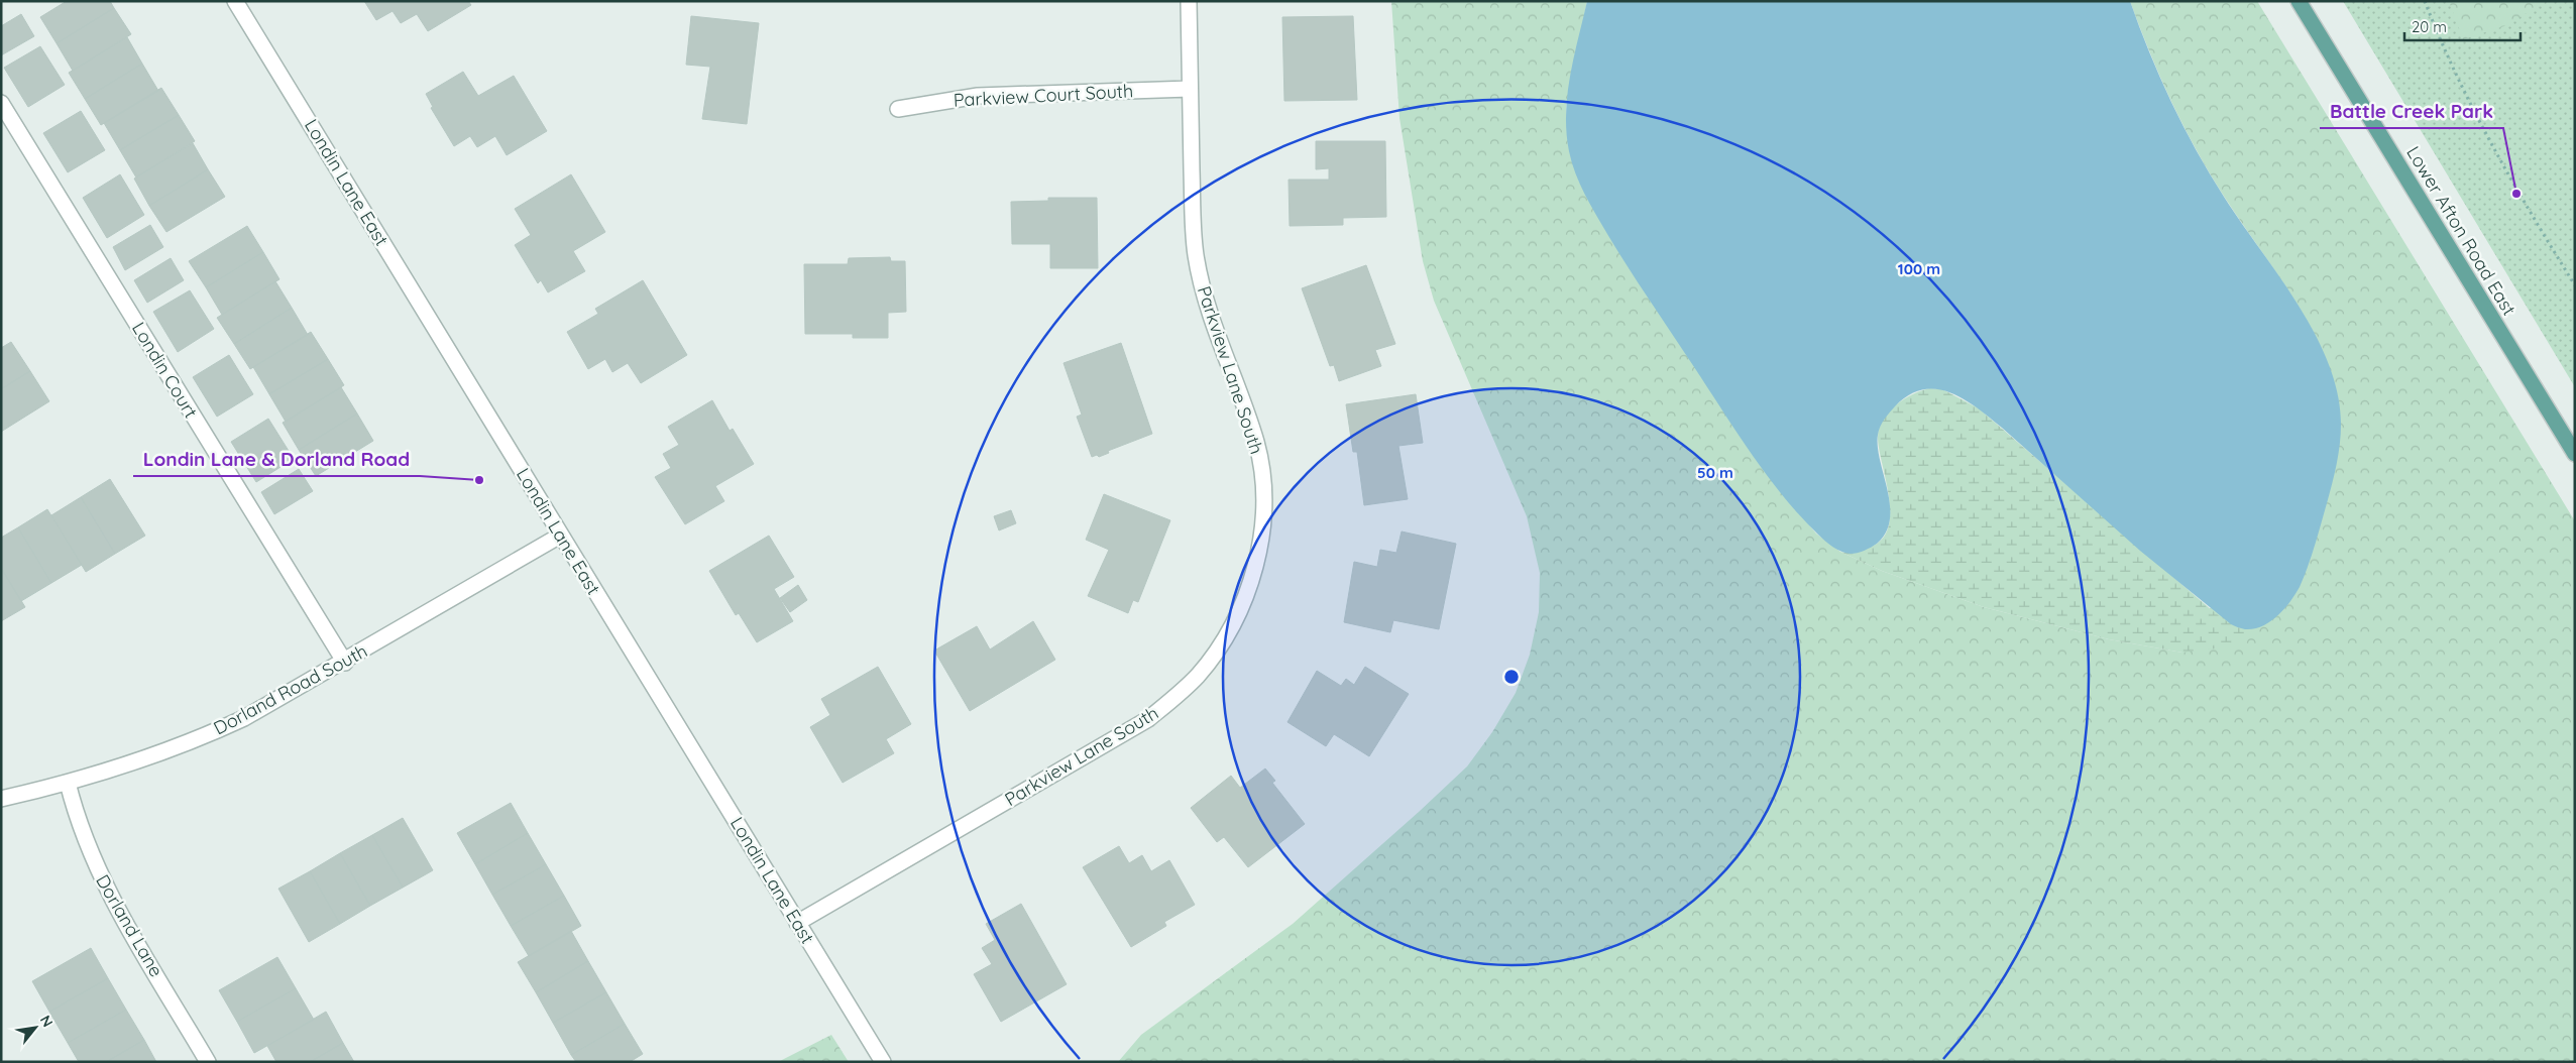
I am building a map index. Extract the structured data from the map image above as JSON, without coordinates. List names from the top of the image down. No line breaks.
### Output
{"streets":{"main road":["Lower Afton Road East"],"street":["Parkview Court South","Londin Lane East","Londin Court","Parkview Lane South","Dorland Road South","Dorland Lane"]},"crossings":[["Parkview Court South","Parkview Lane South"],["Londin Lane East","Parkview Lane South"],["Londin Lane East","Dorland Road South"],["Londin Court","Dorland Road South"],["Dorland Road South","Dorland Lane"]],"places":["Battle Creek Park","Londin Lane & Dorland Road"],"scale_bar":"20 m","north":"top right","rings":["100 m","50 m"]}
